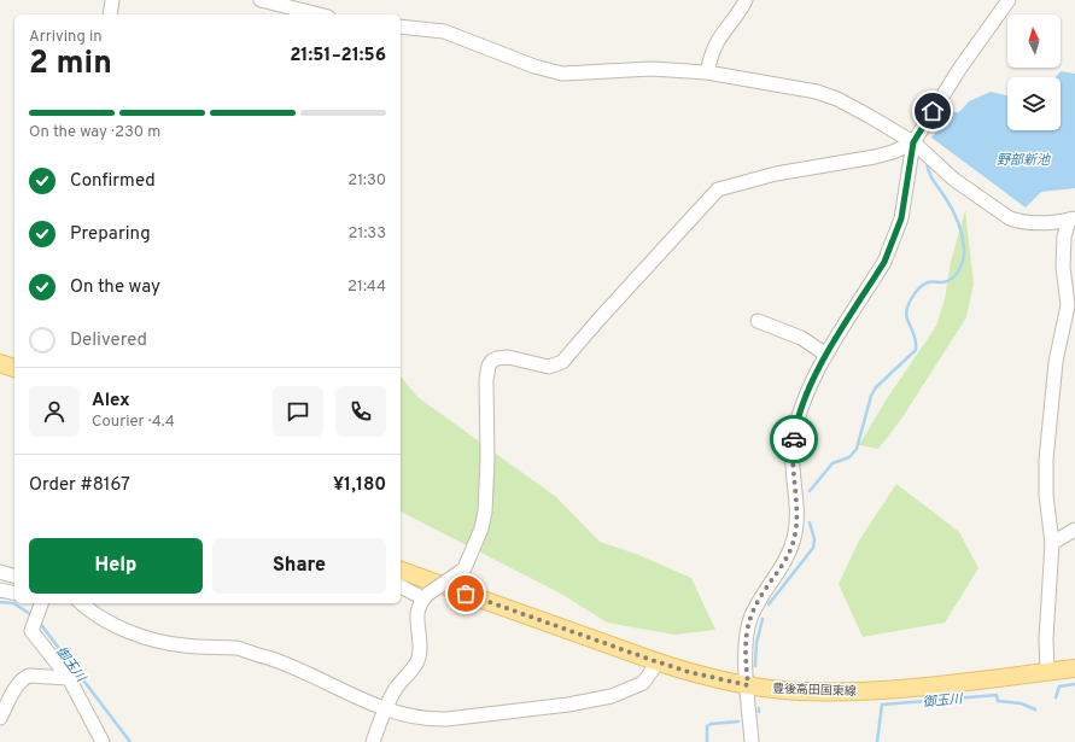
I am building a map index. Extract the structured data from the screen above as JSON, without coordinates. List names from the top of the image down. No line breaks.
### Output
{"streets":{"main road":["豊後高田国東線"]},"water":["野部新池","御玉川"],"north":"top","page":{"heading":["2 min","Arriving in","21:51–21:56"],"panel":["Alex","Courier · 4.4","Order #8167","¥1,180"],"bar":"On the way · 230 m","list":[["Confirmed","21:30"],["Preparing","21:33"],["On the way","21:44"],"Delivered"],"buttons":["Help","Share"]}}
